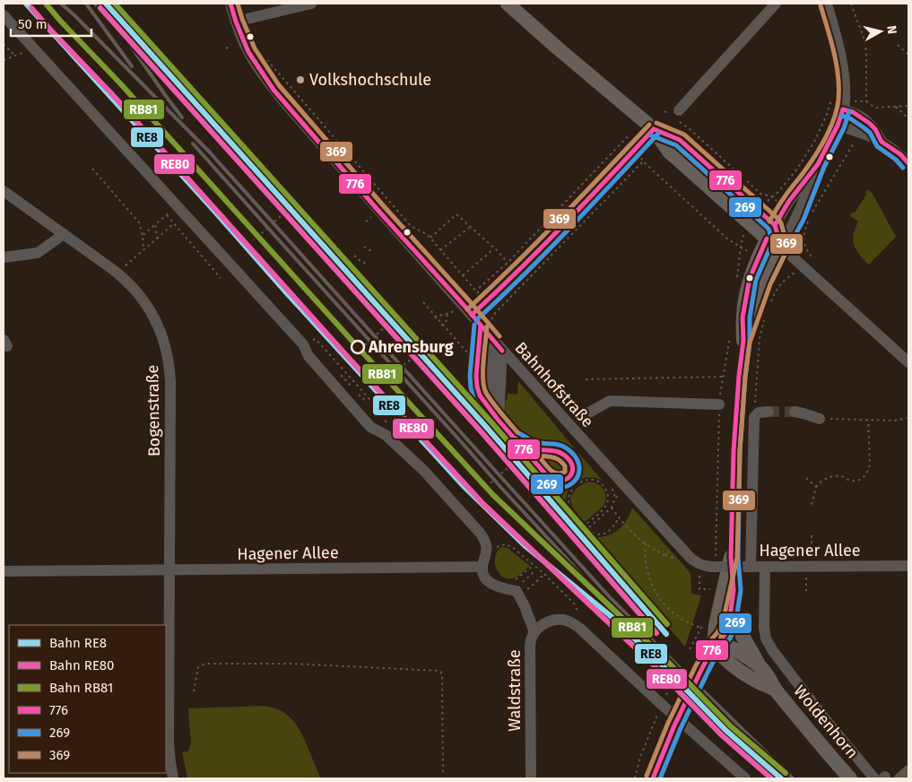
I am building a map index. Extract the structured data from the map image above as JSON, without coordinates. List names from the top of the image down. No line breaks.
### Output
{"streets":{"main road":["Woldenhorn"],"street":["Bahnhofstraße","Bogenstraße","Hagener Allee","Waldstraße"]},"crossings":[["Bahnhofstraße","Hagener Allee"],["Bogenstraße","Hagener Allee"]],"places":["Volkshochschule","Ahrensburg"],"lines":["rail line RE8","rail line RB81","transit line 776","transit line 369","rail line RE80","transit line 269"],"legend":["Bahn RE8","Bahn RE80","Bahn RB81","776","269","369"],"scale_bar":"50 m","north":"right"}
